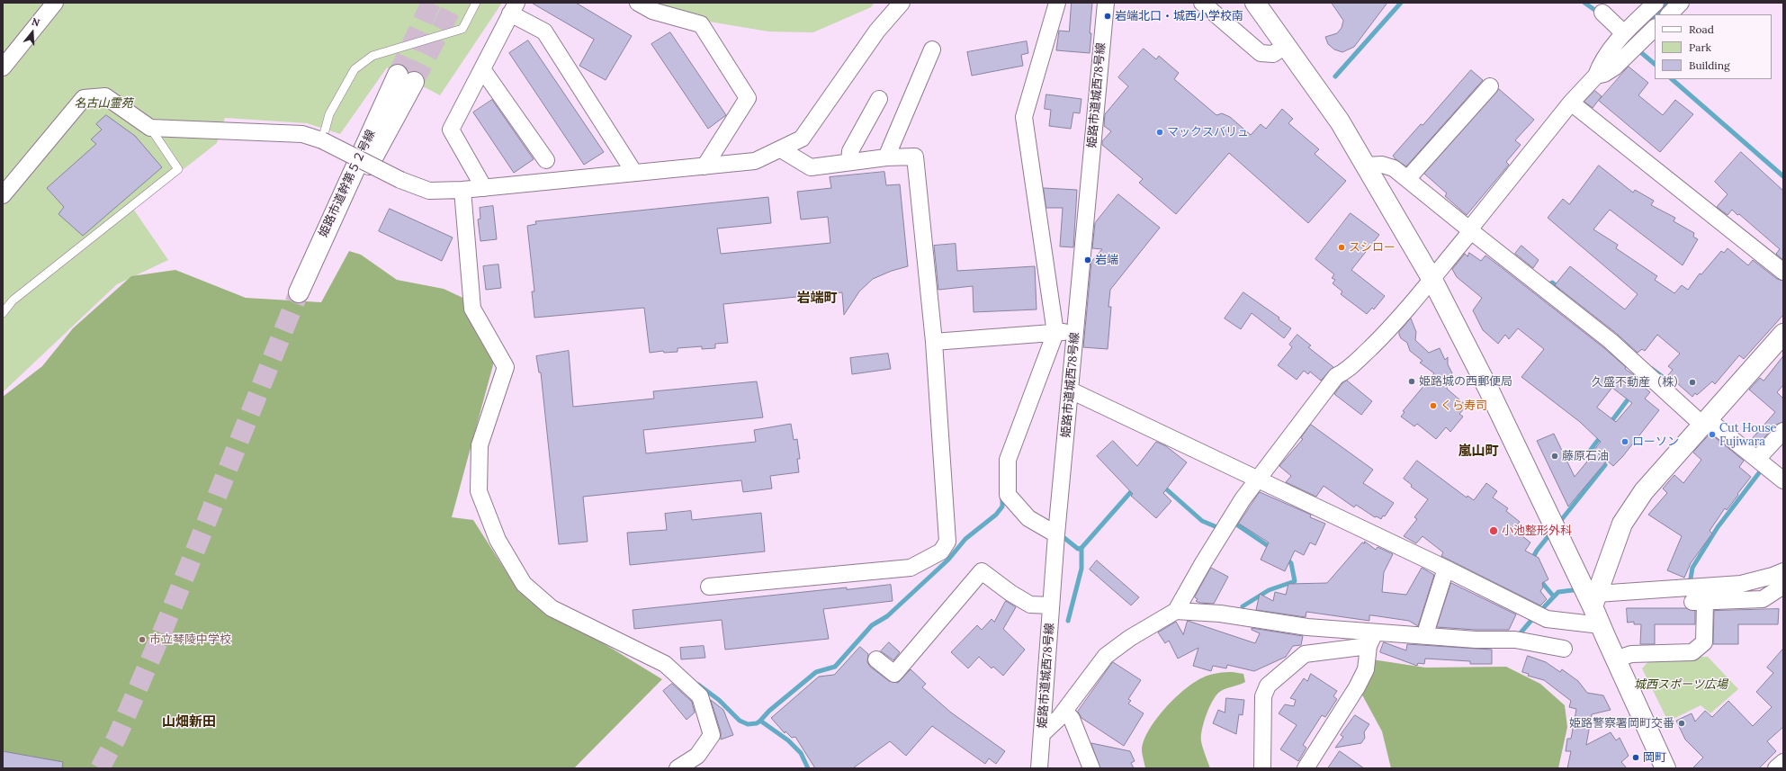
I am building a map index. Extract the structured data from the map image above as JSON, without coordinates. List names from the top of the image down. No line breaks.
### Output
{"streets":{"street":["姫路市道城西78号線","姫路市道幹第５２号線"]},"districts":["岩端町","嵐山町","山畑新田"],"parks":["名古山霊苑","城西スポーツ広場"],"places":["岩端北口・城西小学校南","マックスバリュ","スシロー","岩端","姫路城の西郵便局","久盛不動産（株）","くら寿司","Cut House Fujiwara","ローソン","藤原石油","小池整形外科","市立琴陵中学校","姫路警察署岡町交番","岡町"],"legend":["Road","Park","Building"],"north":"top"}
